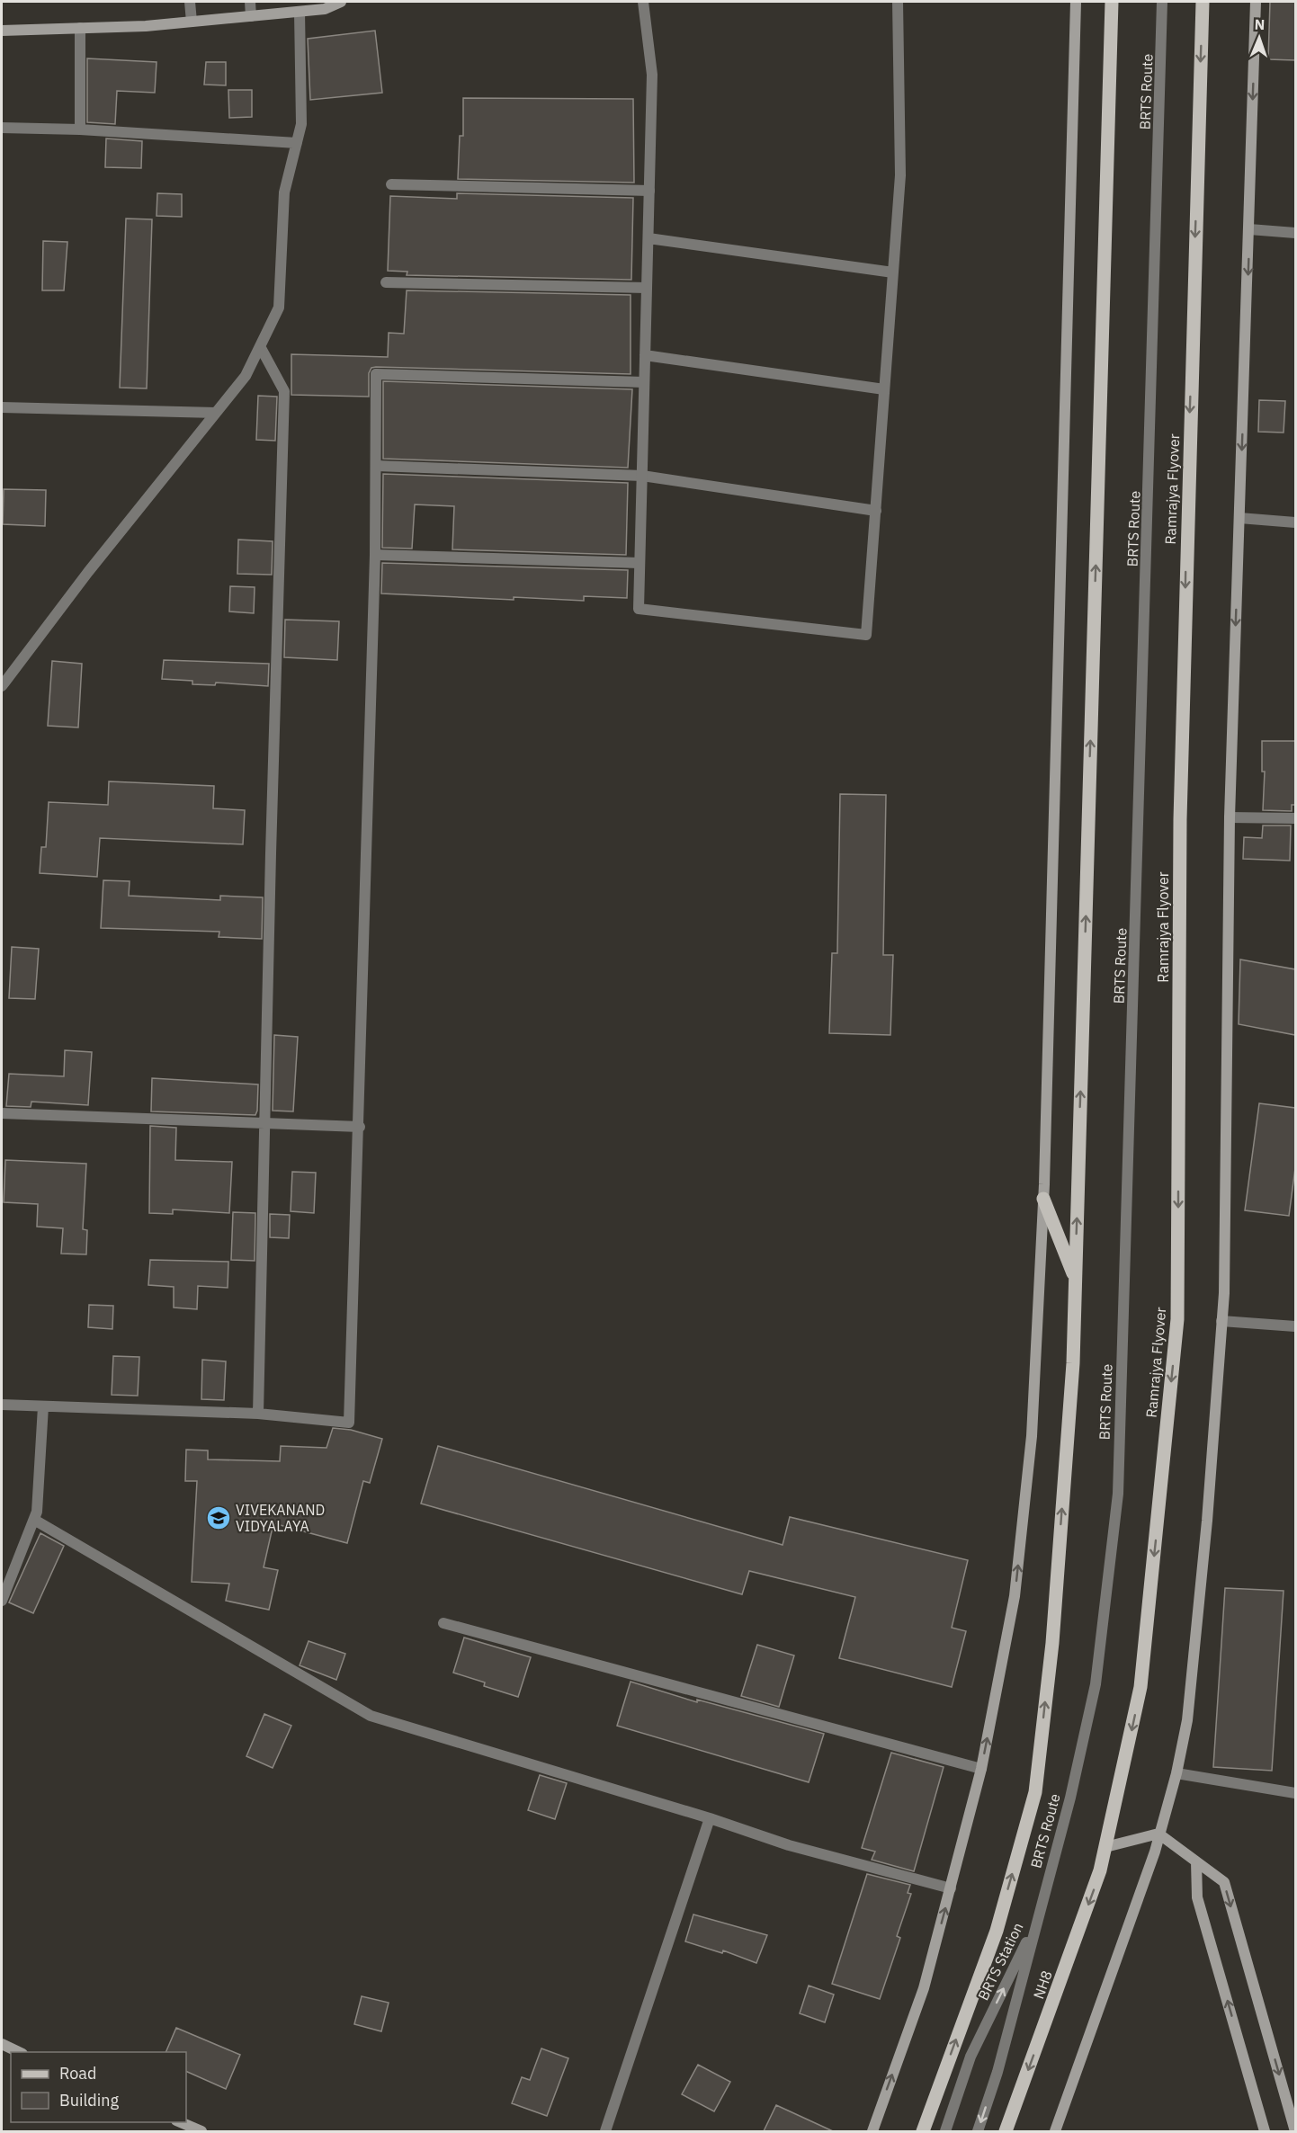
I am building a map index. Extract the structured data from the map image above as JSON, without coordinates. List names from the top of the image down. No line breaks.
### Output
{"streets":{"main road":["Ramrajya Flyover","NH8"],"street":["BRTS Route","BRTS Station"]},"crossings":[["BRTS Route","BRTS Station"],["Ramrajya Flyover","NH8"]],"places":{"school or university":["VIVEKANAND VIDYALAYA"]},"legend":["Road","Building"],"north":"top"}
